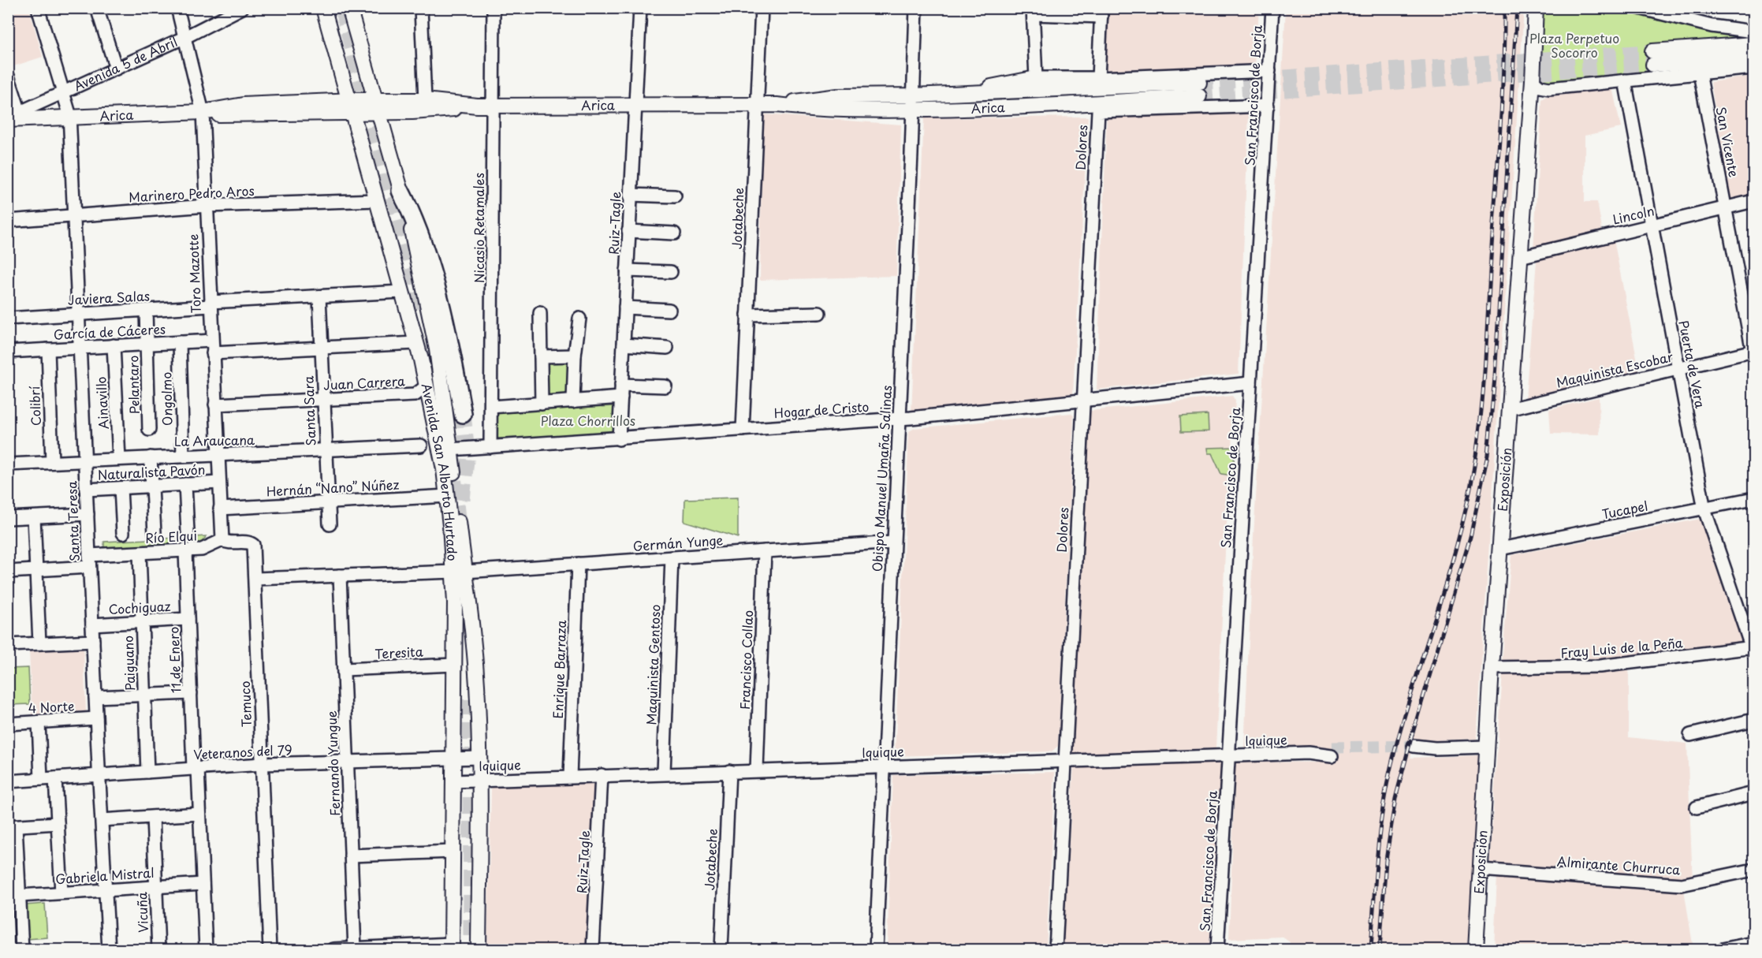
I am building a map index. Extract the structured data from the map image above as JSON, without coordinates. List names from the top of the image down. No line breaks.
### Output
{"streets":{"main road":["Avenida 5 de Abril","Arica","Avenida San Alberto Hurtado","Exposición"],"street":["San Francisco de Borja","San Vicente","Dolores","Marinero Pedro Aros","Lincoln","Jotabeche","Ruiz-Tagle","Nicasio Retamales","Toro Mazotte","Javiera Salas","García de Cáceres","Puerta de Vera","Maquinista Escobar","Juan Carrera","Pelantaro","Ongolmo","Ainavillo","Colibrí","Hogar de Cristo","Santa Sara","La Araucana","Naturalista Pavón","Obispo Manuel Umaña Salinas","Hernán “Nano” Núñez","Tucapel","Santa Teresa","Río Elqui","Germán Yunge","Cochiguaz","Fray Luis de la Peña","Teresita","11 de Enero","Francisco Collao","Paiguano","Maquinista Gentoso","Enrique Barraza","Temuco","4 Norte","Iquique","Veteranos del 79","Fernando Yungue","Almirante Churruca","Gabriela Mistral","Vicuña"]},"crossings":[["Avenida 5 de Abril","Arica"],["Avenida 5 de Abril","Toro Mazotte"],["Avenida 5 de Abril","Santa Teresa"],["San Francisco de Borja","Hogar de Cristo"],["San Francisco de Borja","Iquique"],["Arica","Jotabeche"],["Arica","Ruiz-Tagle"],["Arica","Nicasio Retamales"],["Arica","Toro Mazotte"],["Arica","Avenida San Alberto Hurtado"],["Arica","Obispo Manuel Umaña Salinas"],["Arica","Santa Teresa"],["San Vicente","Lincoln"],["San Vicente","Maquinista Escobar"],["Dolores","Hogar de Cristo"],["Dolores","Iquique"],["Marinero Pedro Aros","Toro Mazotte"],["Marinero Pedro Aros","Avenida San Alberto Hurtado"],["Marinero Pedro Aros","Santa Teresa"],["Lincoln","Puerta de Vera"],["Lincoln","Exposición"],["Jotabeche","Hogar de Cristo"],["Jotabeche","Iquique"],["Ruiz-Tagle","Hogar de Cristo"],["Ruiz-Tagle","Iquique"],["Nicasio Retamales","Hogar de Cristo"],["Toro Mazotte","Javiera Salas"],["Toro Mazotte","García de Cáceres"],["Toro Mazotte","Juan Carrera"],["Toro Mazotte","La Araucana"],["Toro Mazotte","Naturalista Pavón"],["Toro Mazotte","Hernán “Nano” Núñez"],["Toro Mazotte","Río Elqui"],["Toro Mazotte","Temuco"],["Javiera Salas","Pelantaro"],["Javiera Salas","Santa Sara"],["Javiera Salas","Avenida San Alberto Hurtado"],["Javiera Salas","Santa Teresa"],["García de Cáceres","Pelantaro"],["García de Cáceres","Ongolmo"],["García de Cáceres","Ainavillo"],["García de Cáceres","Colibrí"],["García de Cáceres","Santa Teresa"],["Puerta de Vera","Maquinista Escobar"],["Puerta de Vera","Tucapel"],["Puerta de Vera","Fray Luis de la Peña"],["Maquinista Escobar","Exposición"],["Juan Carrera","Santa Sara"],["Juan Carrera","Avenida San Alberto Hurtado"],["Ongolmo","La Araucana"],["Ainavillo","La Araucana"],["Colibrí","La Araucana"],["Hogar de Cristo","Avenida San Alberto Hurtado"],["Hogar de Cristo","Obispo Manuel Umaña Salinas"],["Santa Sara","La Araucana"],["Santa Sara","Hernán “Nano” Núñez"],["La Araucana","Santa Teresa"],["Naturalista Pavón","Santa Teresa"],["Avenida San Alberto Hurtado","Hernán “Nano” Núñez"],["Avenida San Alberto Hurtado","Germán Yunge"],["Avenida San Alberto Hurtado","Teresita"],["Avenida San Alberto Hurtado","Iquique"],["Avenida San Alberto Hurtado","Veteranos del 79"],["Obispo Manuel Umaña Salinas","Germán Yunge"],["Obispo Manuel Umaña Salinas","Iquique"],["Exposición","Tucapel"],["Exposición","Fray Luis de la Peña"],["Exposición","Almirante Churruca"],["Santa Teresa","Río Elqui"],["Santa Teresa","Cochiguaz"],["Santa Teresa","4 Norte"],["Santa Teresa","Veteranos del 79"],["Santa Teresa","Gabriela Mistral"],["Río Elqui","11 de Enero"],["Río Elqui","Paiguano"],["Río Elqui","Temuco"],["Germán Yunge","Francisco Collao"],["Germán Yunge","Maquinista Gentoso"],["Germán Yunge","Enrique Barraza"],["Germán Yunge","Temuco"],["Germán Yunge","Fernando Yungue"],["Cochiguaz","11 de Enero"],["Cochiguaz","Paiguano"],["Teresita","Fernando Yungue"],["11 de Enero","Veteranos del 79"],["11 de Enero","Gabriela Mistral"],["Francisco Collao","Iquique"],["Paiguano","Veteranos del 79"],["Maquinista Gentoso","Iquique"],["Enrique Barraza","Iquique"],["Temuco","Veteranos del 79"],["Veteranos del 79","Fernando Yungue"],["Gabriela Mistral","Vicuña"]],"parks":["Plaza Perpetuo Socorro","Plaza Chorrillos"]}
